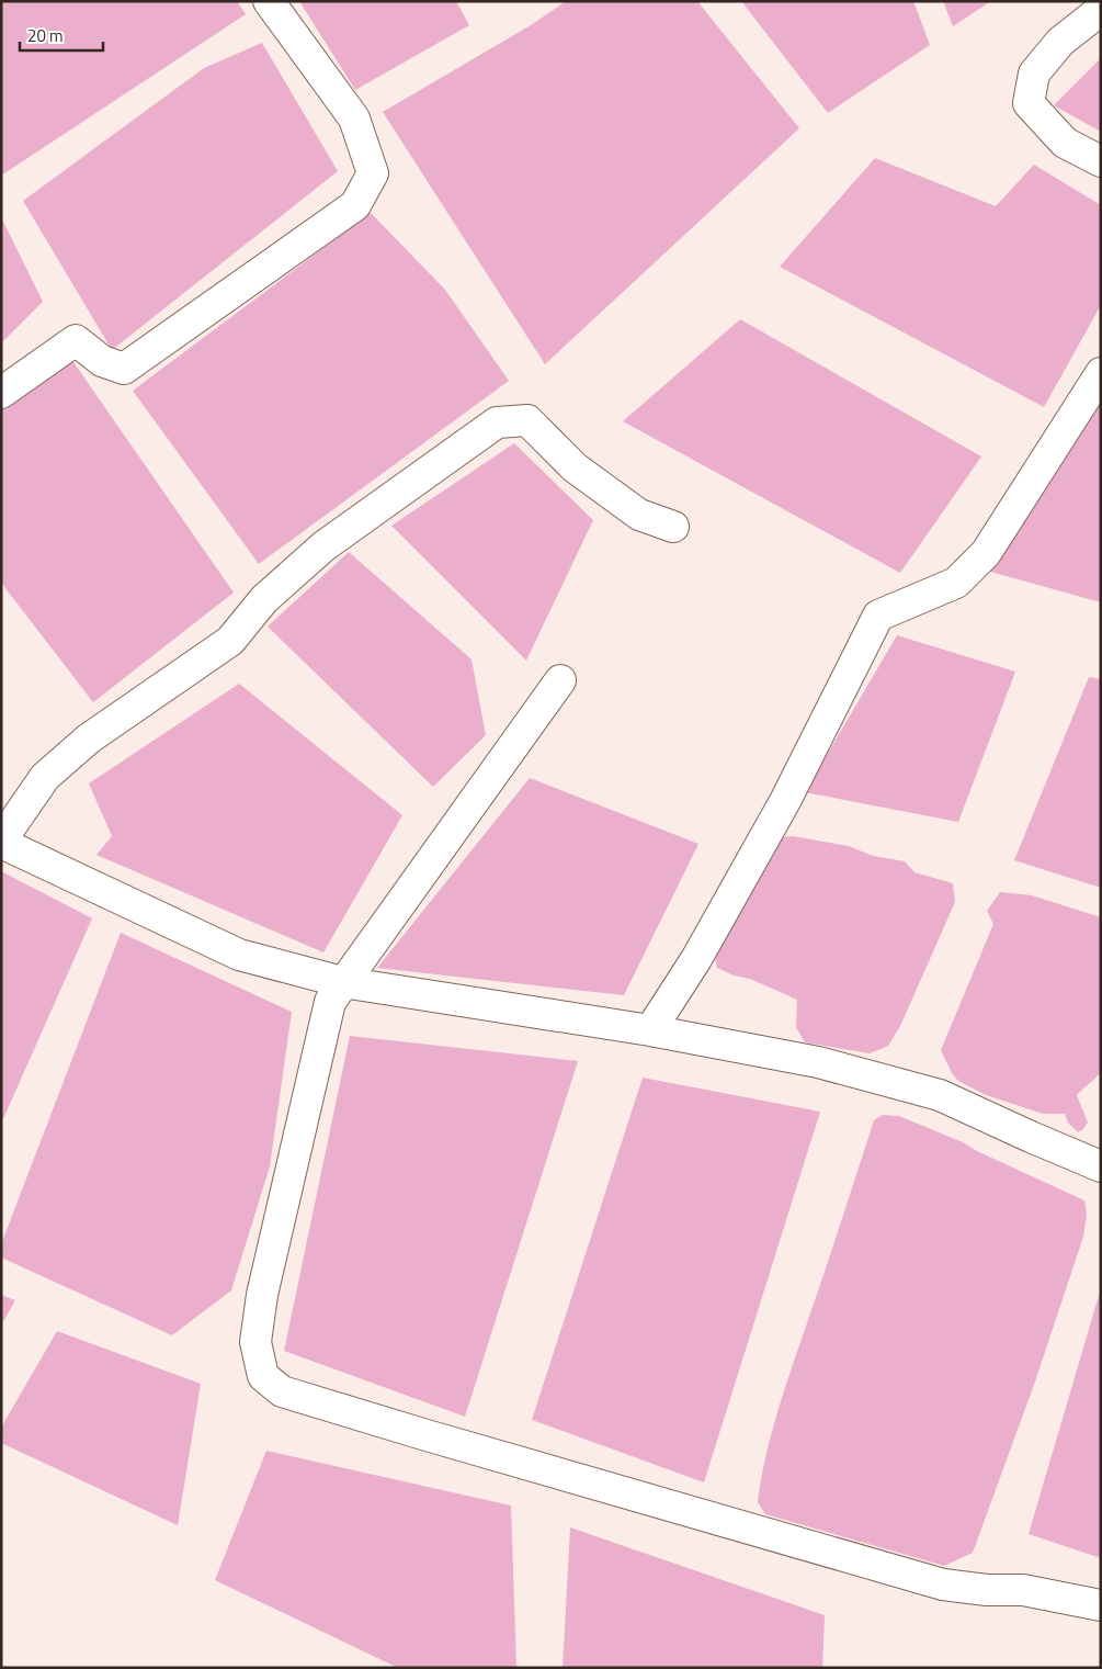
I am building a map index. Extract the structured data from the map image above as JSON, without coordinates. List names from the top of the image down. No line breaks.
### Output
{"scale_bar":"20 m"}
